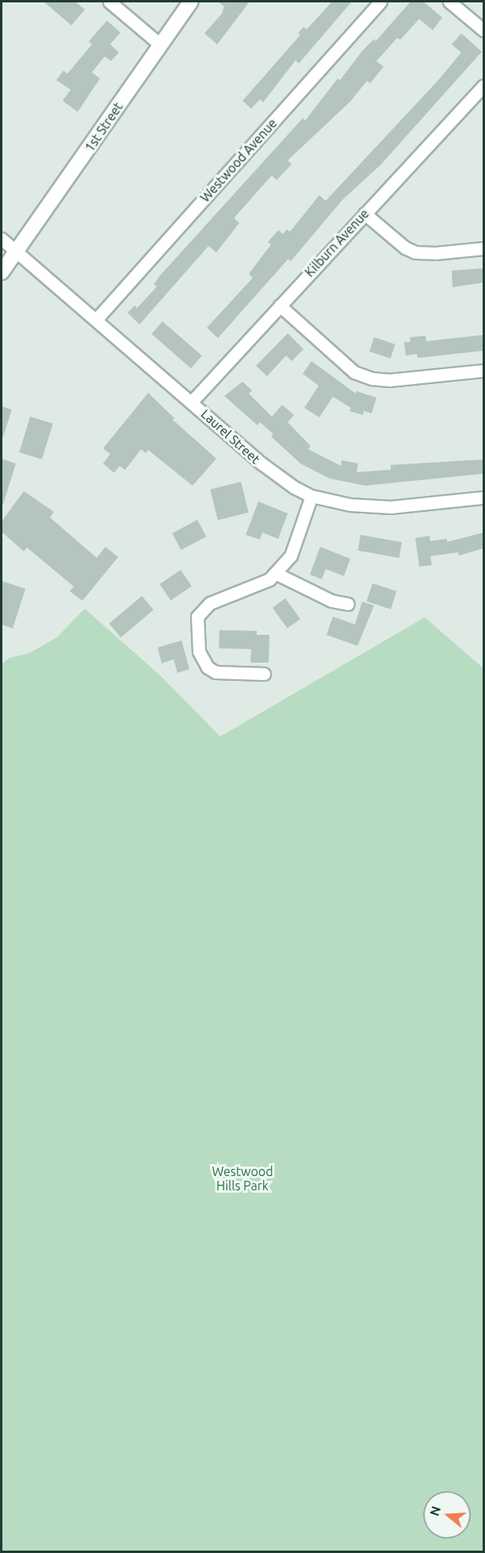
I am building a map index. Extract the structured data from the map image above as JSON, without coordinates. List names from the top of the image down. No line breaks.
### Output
{"streets":{"main road":["1st Street"],"street":["Westwood Avenue","Kilburn Avenue","Laurel Street"]},"crossings":[["1st Street","Laurel Street"],["Westwood Avenue","Laurel Street"],["Kilburn Avenue","Laurel Street"]],"parks":["Westwood Hills Park"],"north":"left"}
